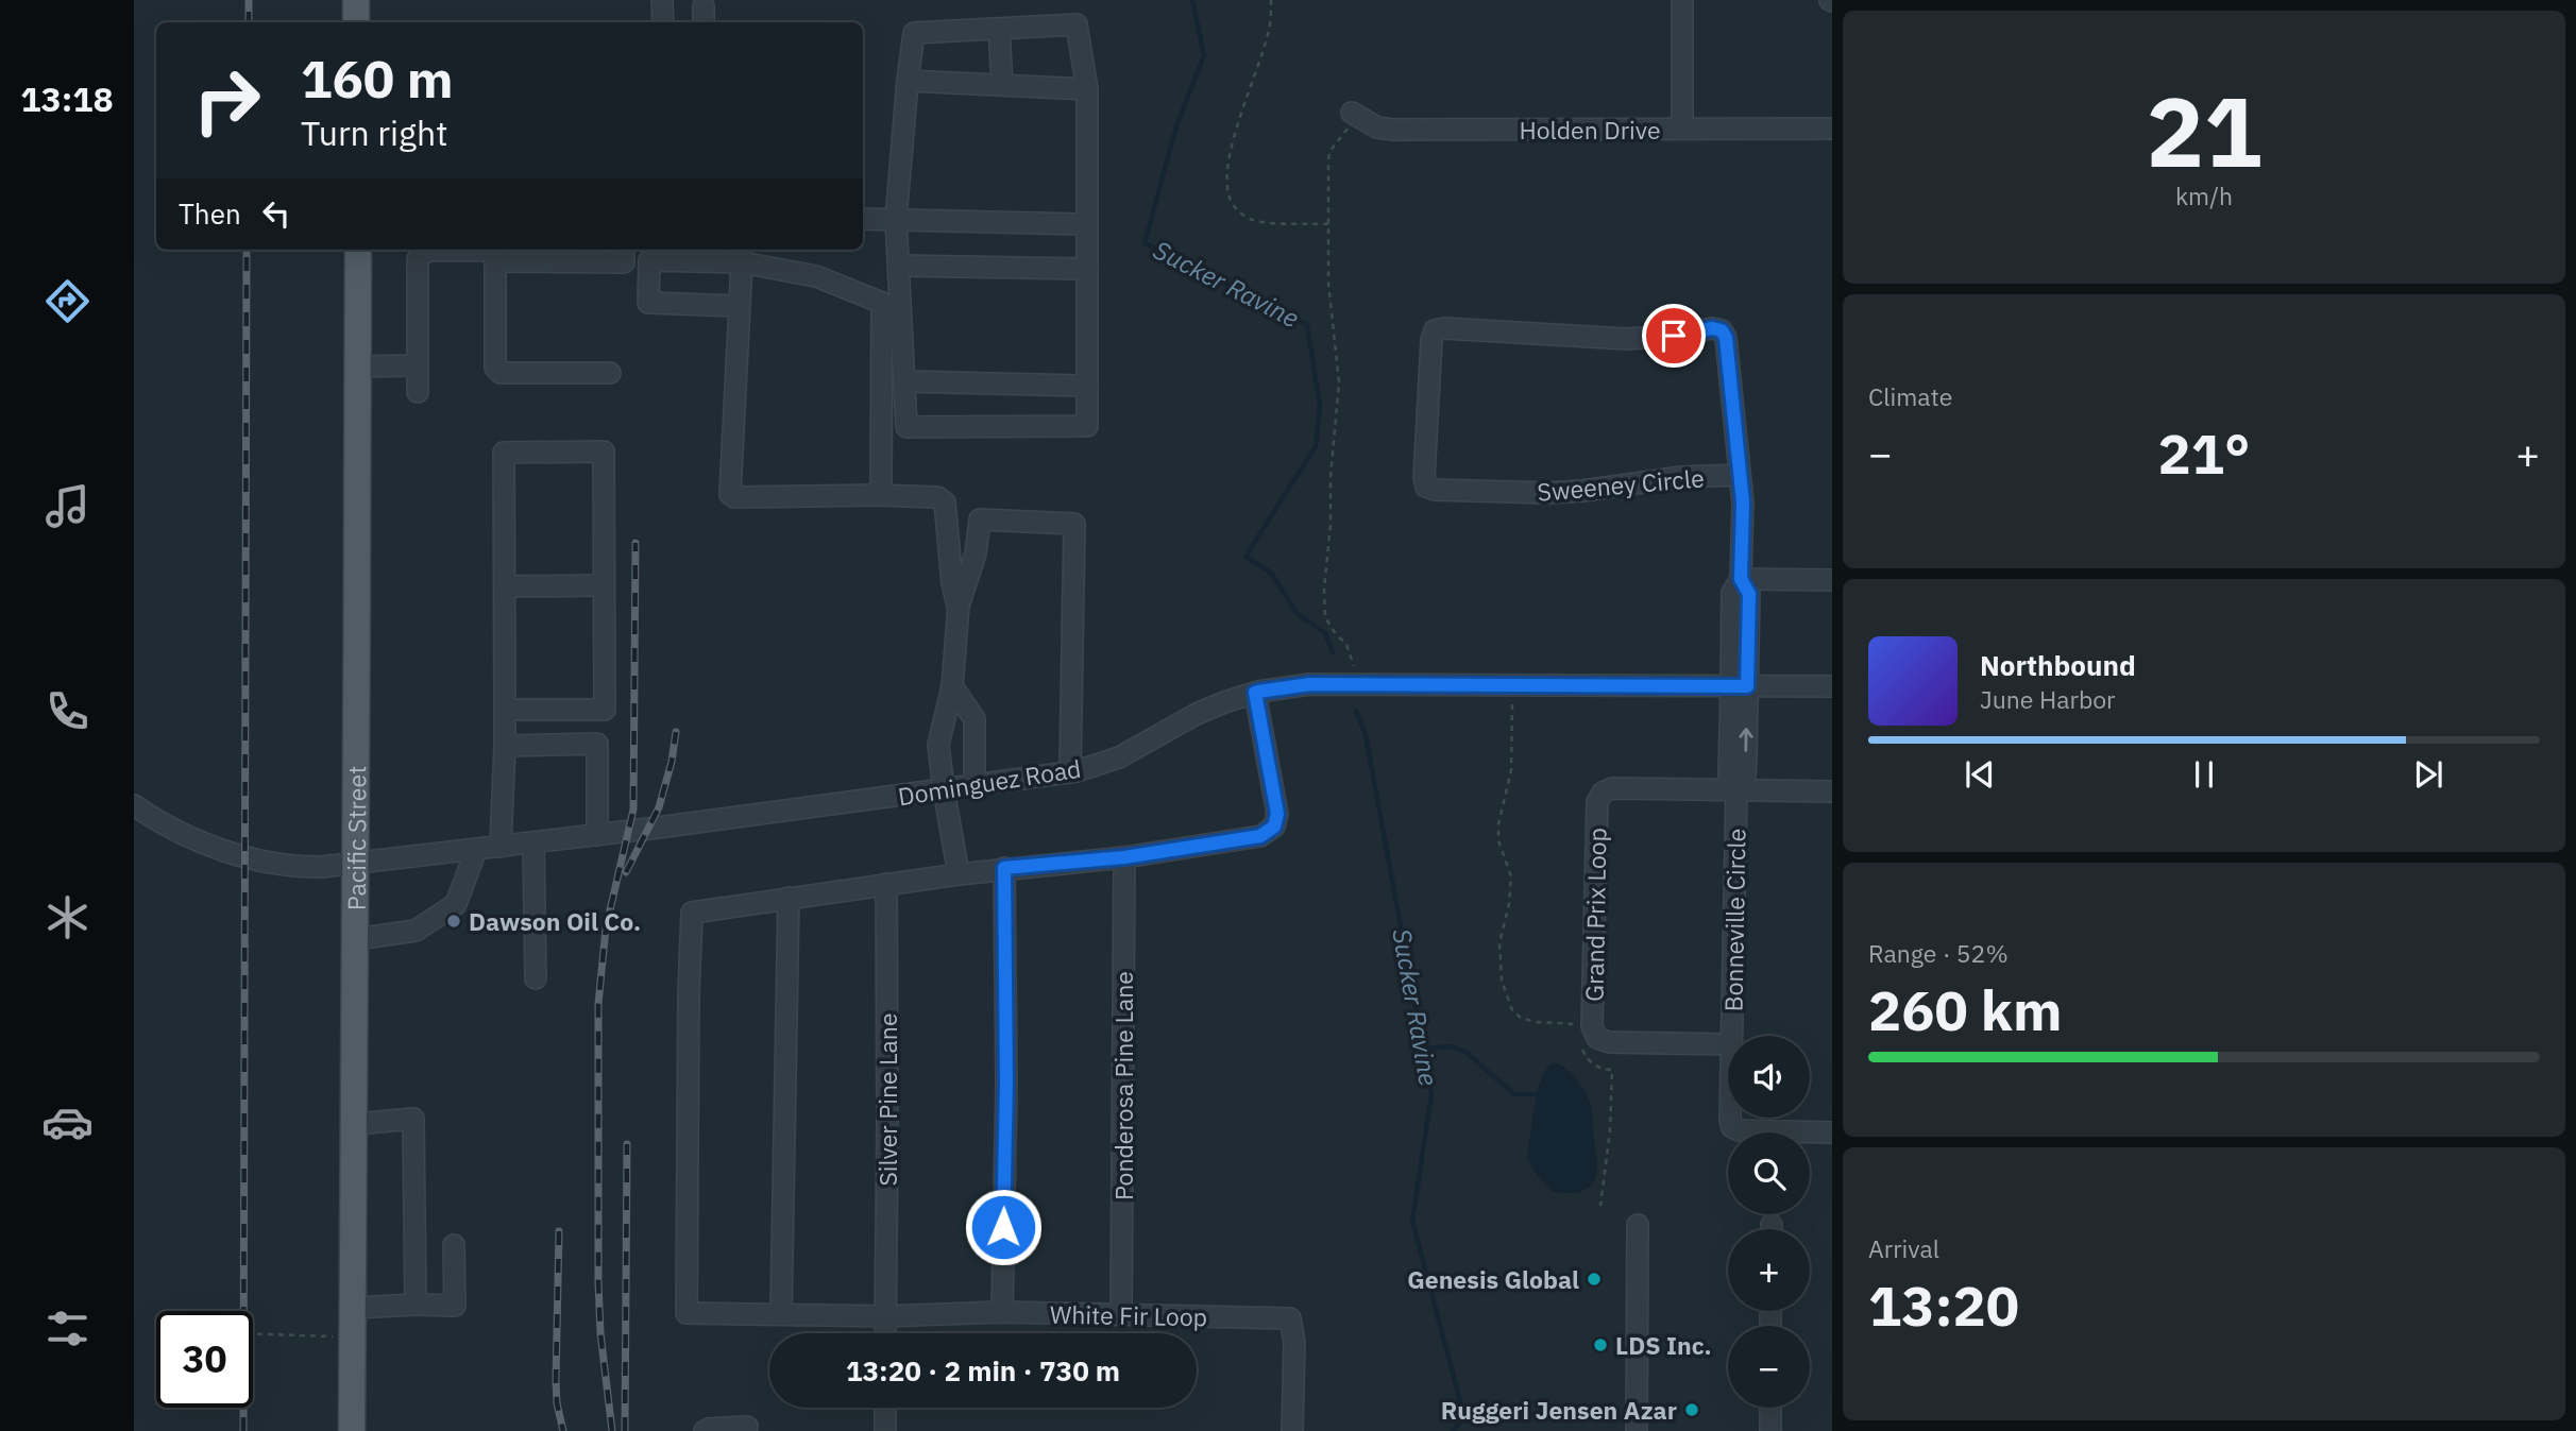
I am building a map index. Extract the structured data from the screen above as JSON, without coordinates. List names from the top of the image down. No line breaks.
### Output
{"streets":{"main road":["Pacific Street"],"street":["Holden Drive","Sweeney Circle","Dominguez Road","Grand Prix Loop","Bonneville Circle","Ponderosa Pine Lane","Silver Pine Lane","White Fir Loop"]},"crossings":[["Sweeney Circle","Dominguez Road"],["Sweeney Circle","Bonneville Circle"],["Dominguez Road","Pacific Street"],["Dominguez Road","Bonneville Circle"],["Grand Prix Loop","Bonneville Circle"],["Ponderosa Pine Lane","White Fir Loop"],["Silver Pine Lane","White Fir Loop"]],"water":["Sucker Ravine"],"places":["Dawson Oil Co.","Genesis Global","LDS Inc.","Ruggeri Jensen Azar"],"page":{"tabs":"13:18","tile":[["21","km/h"],"Climate",["Range · 52%","260 km"],["Arrival","13:20"]],"turn":["160 m","Turn right"],"then":"Then","heat":["−","21°","+"],"song":["Northbound","June Harbor"],"map_buttons":["+","−"],"limit":"30","trip":"13:20 · 2 min · 730 m"}}
